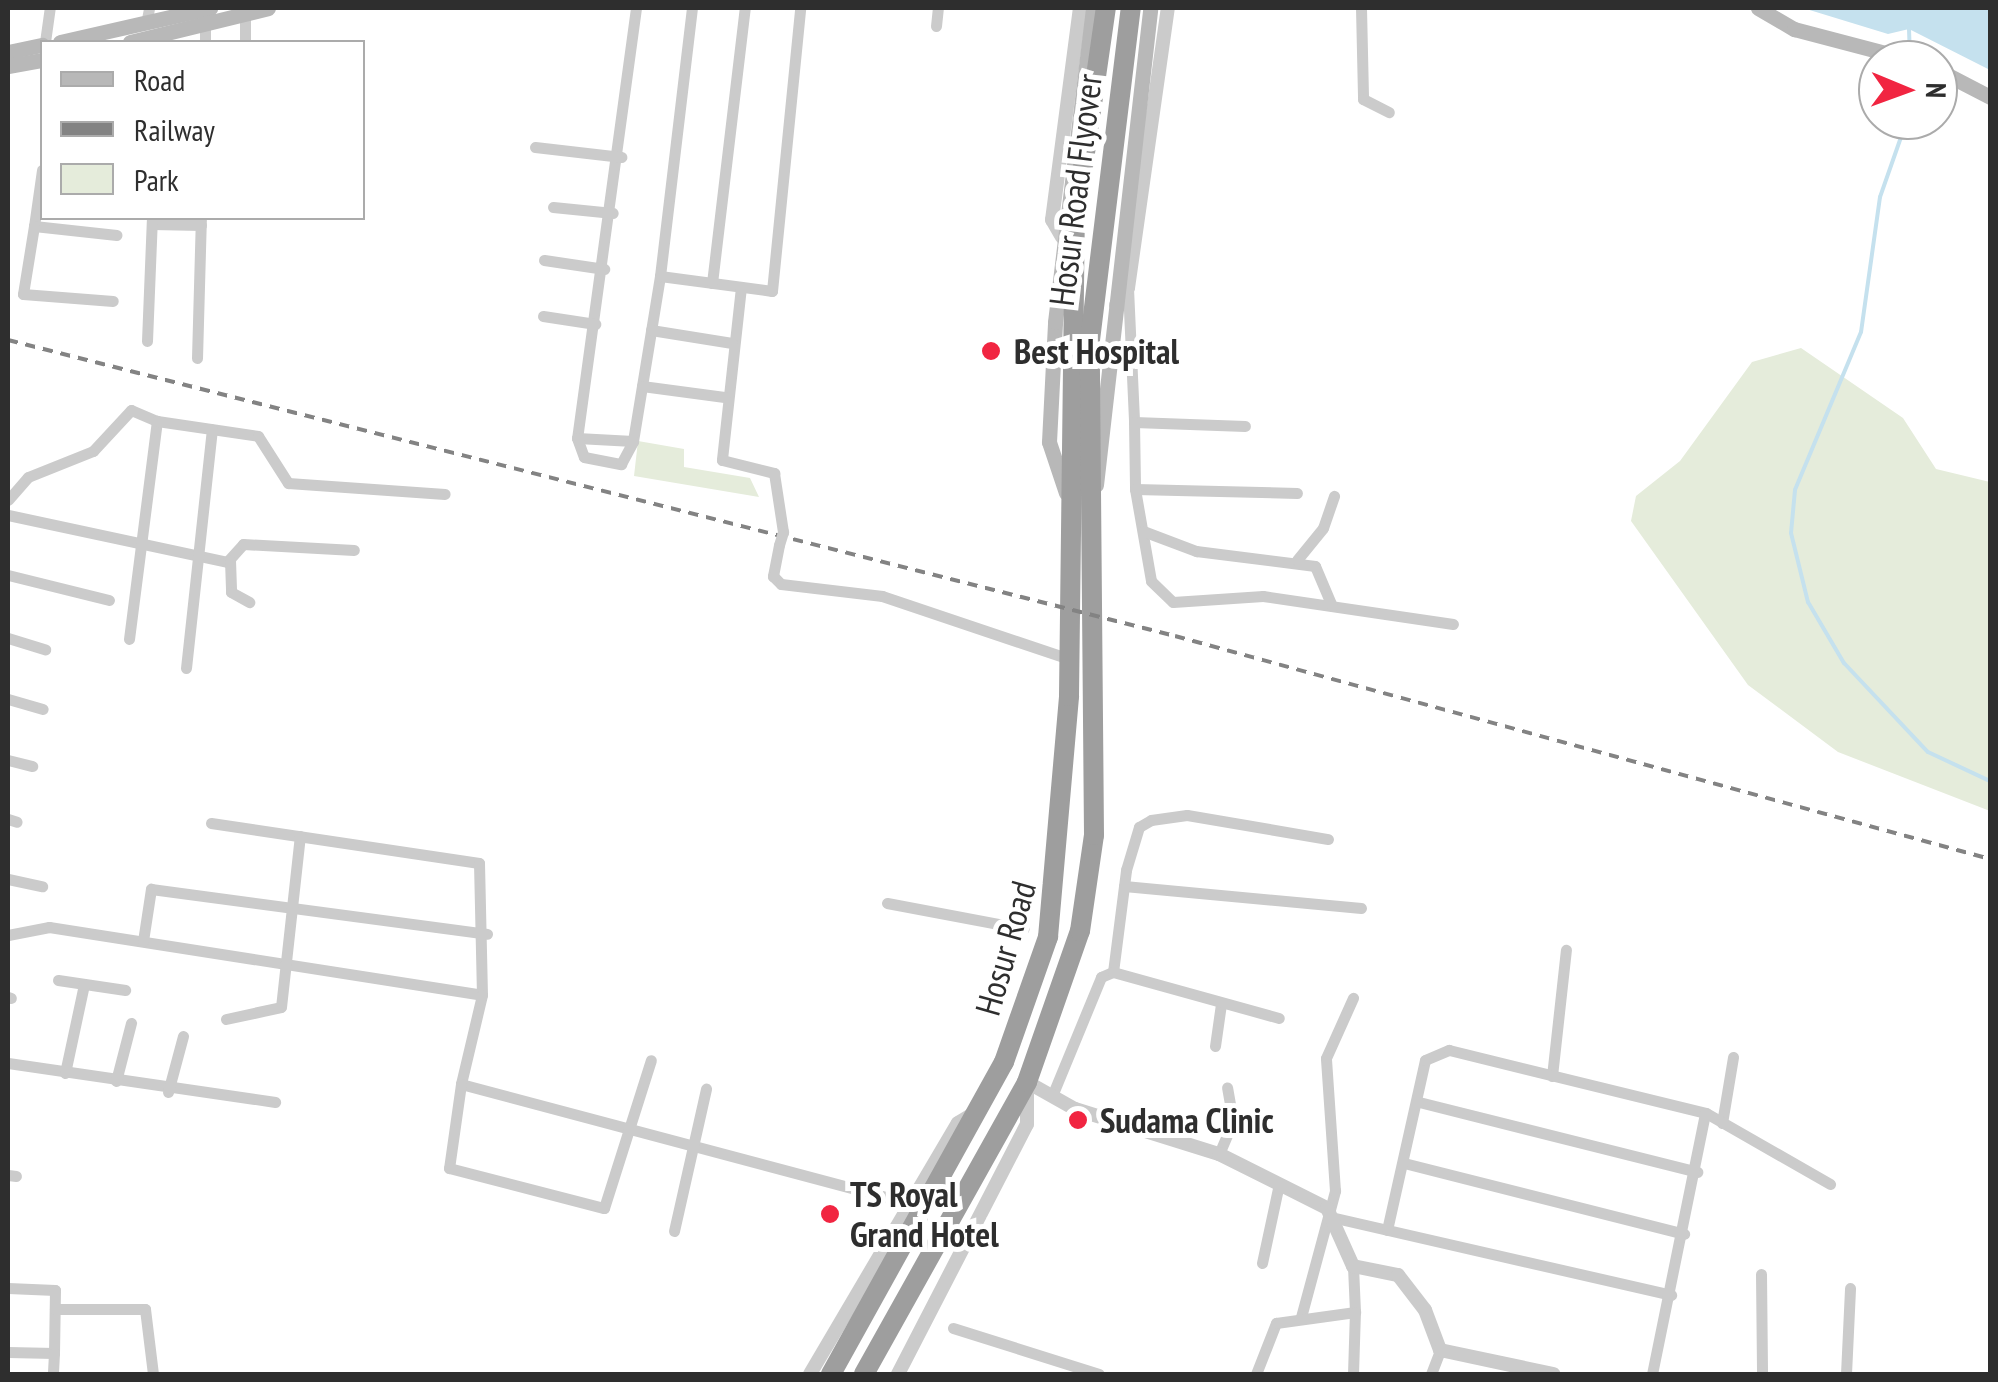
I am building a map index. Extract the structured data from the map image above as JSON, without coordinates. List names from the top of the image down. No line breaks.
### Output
{"streets":{"highway":["Hosur Road Flyover","Hosur Road"]},"crossings":[["Hosur Road Flyover","Hosur Road"]],"places":["Best Hospital","Sudama Clinic","TS Royal Grand Hotel"],"legend":["Road","Railway","Park"],"north":"right"}
